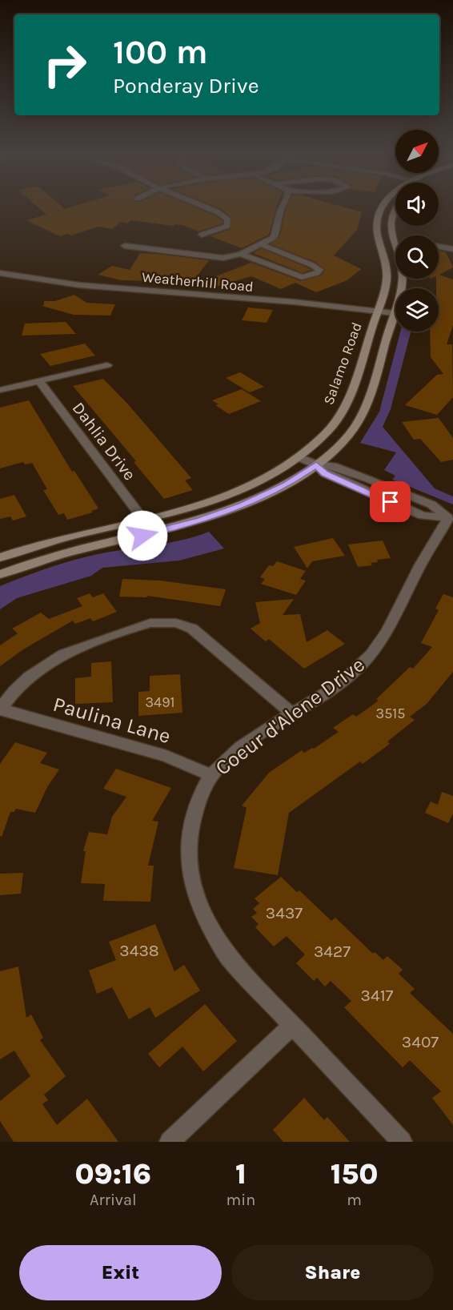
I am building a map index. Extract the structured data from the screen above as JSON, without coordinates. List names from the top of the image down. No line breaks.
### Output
{"streets":{"main road":["Salamo Road"],"street":["Weatherhill Road","Dahlia Drive","Coeur d'Alene Drive","Paulina Lane"]},"crossings":[["Weatherhill Road","Salamo Road"],["Salamo Road","Dahlia Drive"],["Coeur d'Alene Drive","Paulina Lane"]],"house_numbers":["3491","3515","3437","3438","3427","3417","3407"],"north":"top right","page":{"turn":["100 m","Ponderay Drive"],"eta":["09:16","Arrival","1","min","150","m"],"buttons":["Exit","Share"]}}
